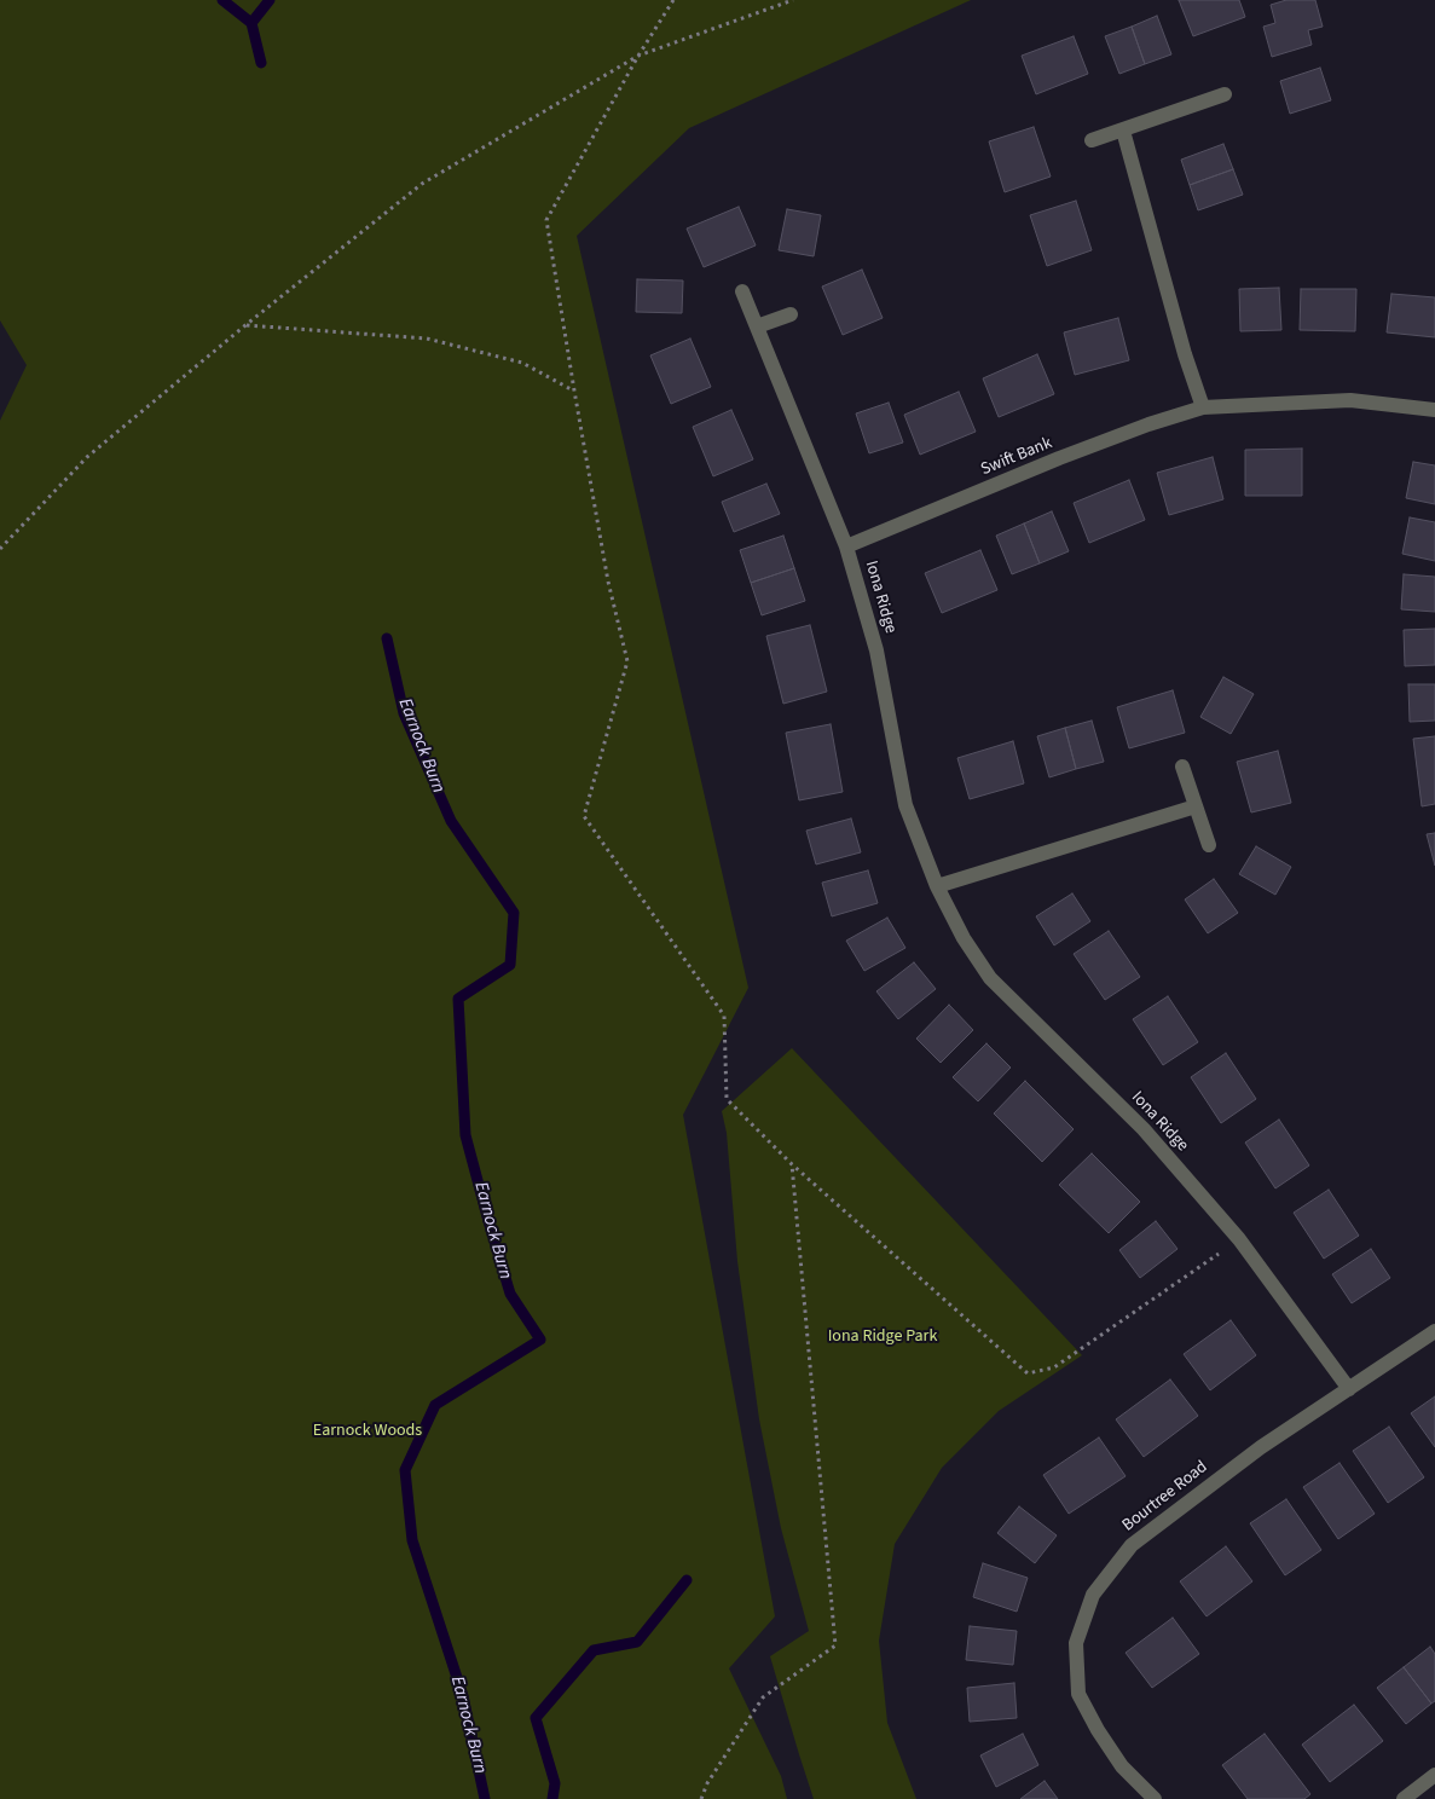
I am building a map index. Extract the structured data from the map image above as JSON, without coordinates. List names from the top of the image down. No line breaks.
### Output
{"streets":{"street":["Swift Bank","Iona Ridge","Bourtree Road"]},"crossings":[["Swift Bank","Iona Ridge"],["Iona Ridge","Bourtree Road"]],"water":["Earnock Burn"],"parks":["Iona Ridge Park","Earnock Woods"]}
